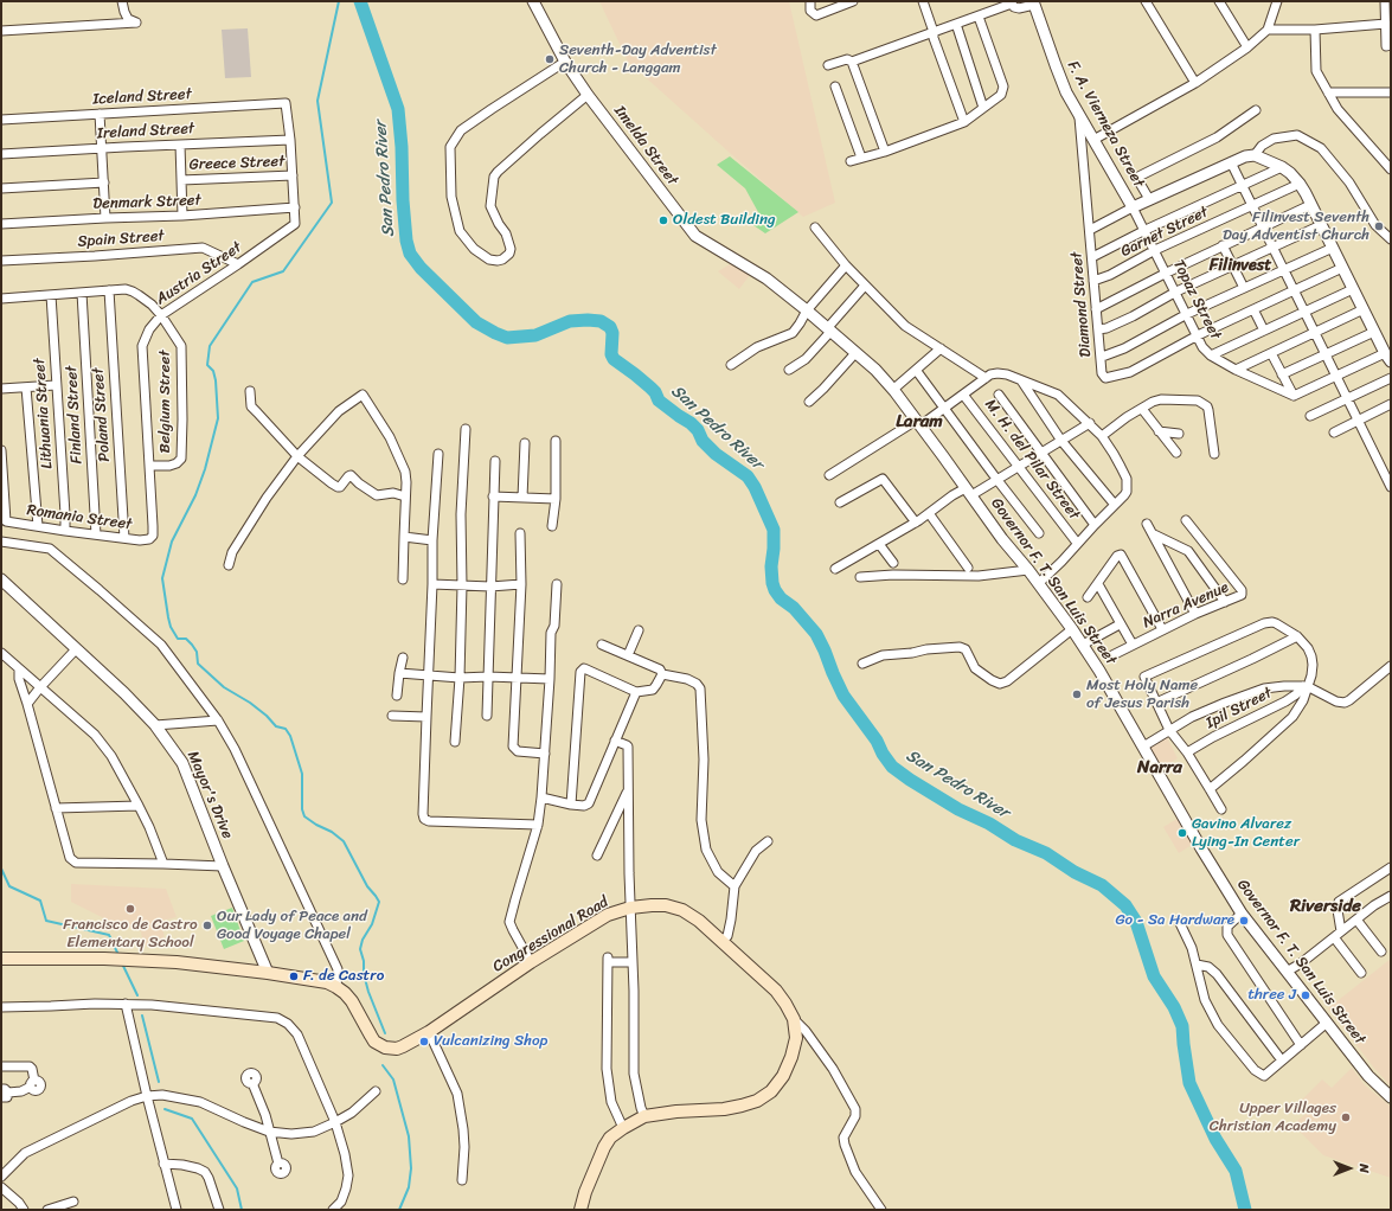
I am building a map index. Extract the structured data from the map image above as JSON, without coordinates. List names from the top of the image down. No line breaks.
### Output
{"streets":{"main road":["Congressional Road"],"street":["Iceland Street","F. A. Vierneza Street","Ireland Street","Imelda Street","Greece Street","Denmark Street","Garnet Street","Spain Street","Austria Street","Topaz Street","Diamond Street","Belgium Street","Lithuania Street","Finland Street","Poland Street","M. H. del Pilar Street","Romania Street","Governor F. T. San Luis Street","Narra Avenue","Ipil Street","Mayor's Drive"]},"crossings":[["Iceland Street","Austria Street"],["F. A. Vierneza Street","Topaz Street"],["F. A. Vierneza Street","Diamond Street"],["Ireland Street","Austria Street"],["Imelda Street","Governor F. T. San Luis Street"],["Greece Street","Austria Street"],["Denmark Street","Austria Street"],["Garnet Street","Topaz Street"],["Garnet Street","Diamond Street"],["Spain Street","Austria Street"],["Austria Street","Belgium Street"],["Austria Street","Romania Street"],["Topaz Street","Diamond Street"],["Belgium Street","Lithuania Street"],["Belgium Street","Finland Street"],["Belgium Street","Poland Street"],["Lithuania Street","Romania Street"],["Finland Street","Romania Street"],["Poland Street","Romania Street"],["Mayor's Drive","Congressional Road"]],"districts":["Filinvest","Laram","Narra","Riverside"],"water":["San Pedro River"],"places":["Seventh-Day Adventist Church - Langgam","Oldest Building","Filinvest Seventh Day Adventist Church","Most Holy Name of Jesus Parish","Gavino Alvarez Lying-In Center","Francisco de Castro Elementary School","Go - Sa Hardware","Our Lady of Peace and Good Voyage Chapel","F. de Castro","three J","Vulcanizing Shop","Upper Villages Christian Academy"],"north":"right"}
